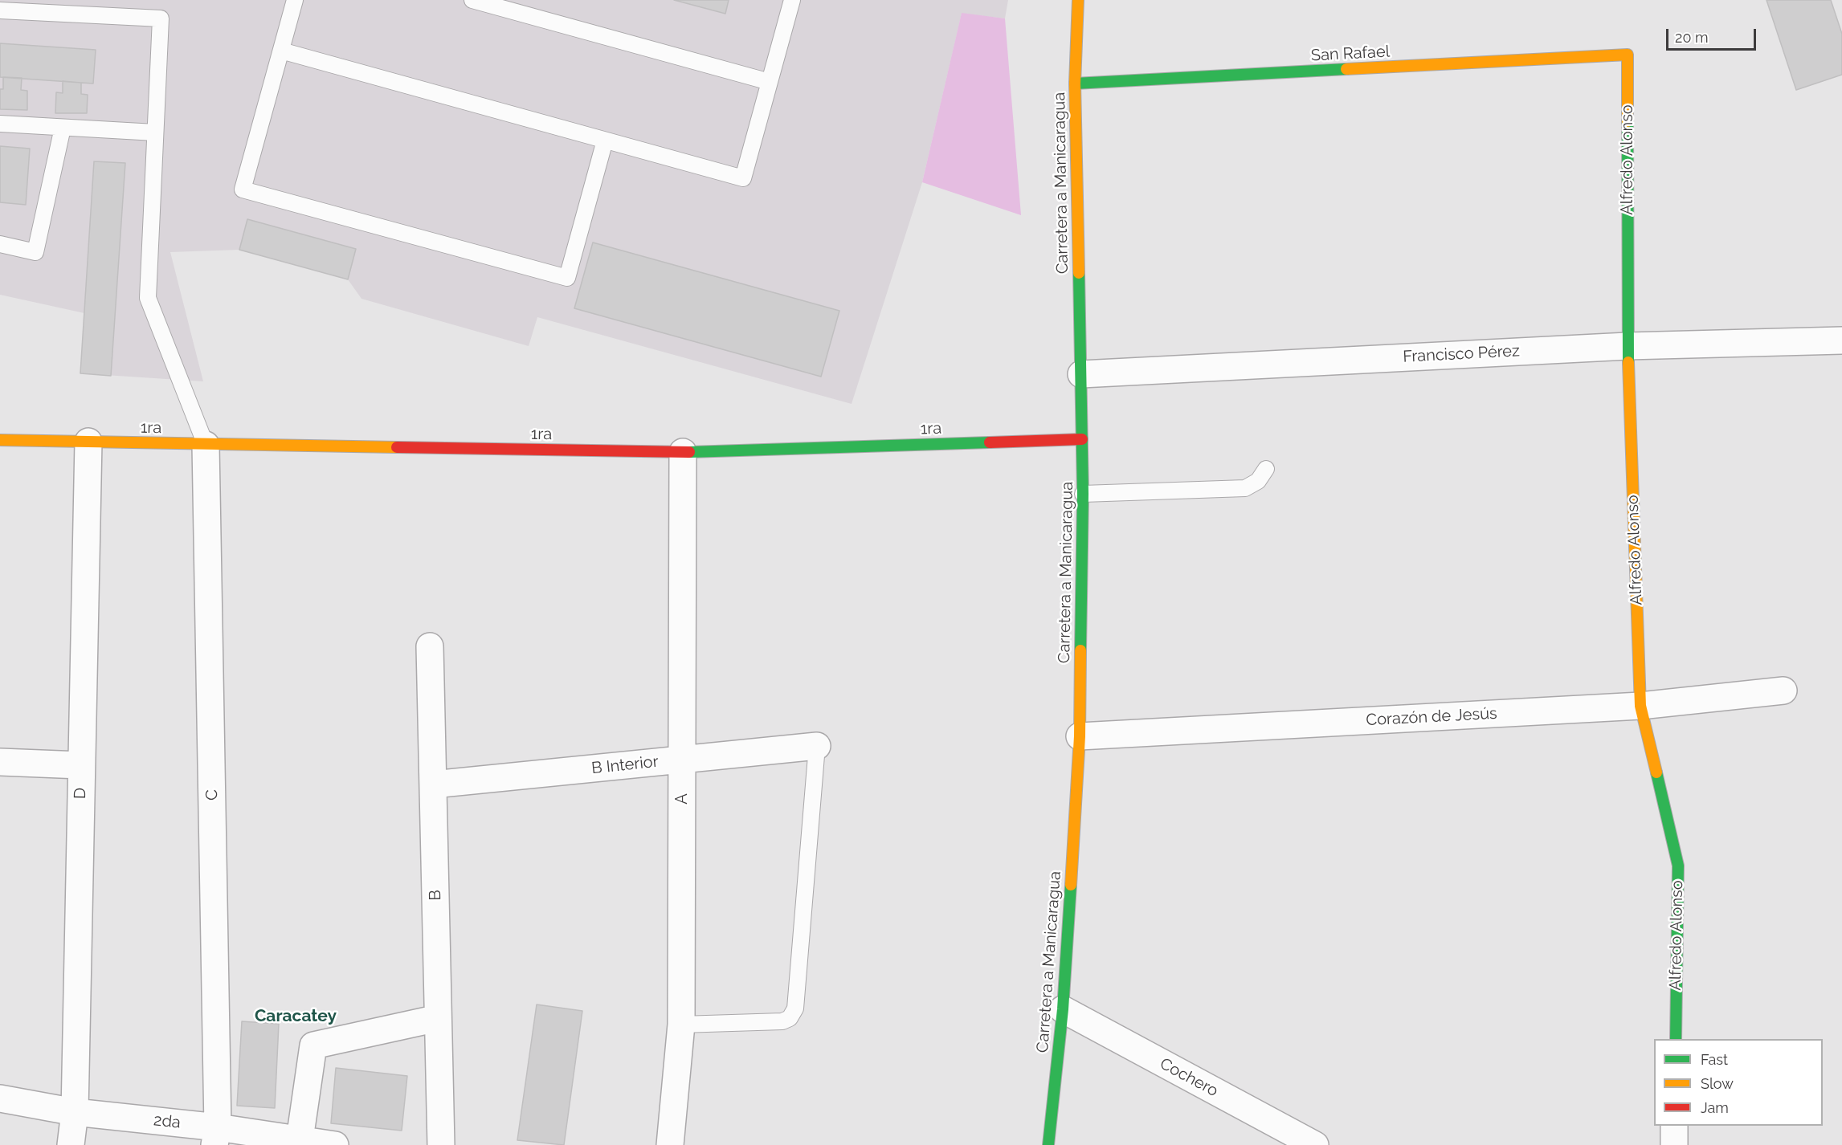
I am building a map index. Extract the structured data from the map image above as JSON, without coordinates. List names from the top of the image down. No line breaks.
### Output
{"streets":{"street":["San Rafael","Alfredo Alonso","Carretera a Manicaragua","Francisco Pérez","1ra","Corazón de Jesús","B Interior","D","C","A","B","Cochero","2da"]},"crossings":[["San Rafael","Alfredo Alonso"],["San Rafael","Carretera a Manicaragua"],["Alfredo Alonso","Francisco Pérez"],["Alfredo Alonso","Corazón de Jesús"],["Carretera a Manicaragua","Francisco Pérez"],["Carretera a Manicaragua","1ra"],["Carretera a Manicaragua","Corazón de Jesús"],["Carretera a Manicaragua","Cochero"],["1ra","D"],["1ra","C"],["1ra","A"],["B Interior","A"],["B Interior","B"],["D","2da"],["C","2da"]],"districts":["Caracatey"],"legend":["Fast","Slow","Jam"],"scale_bar":"20 m"}
